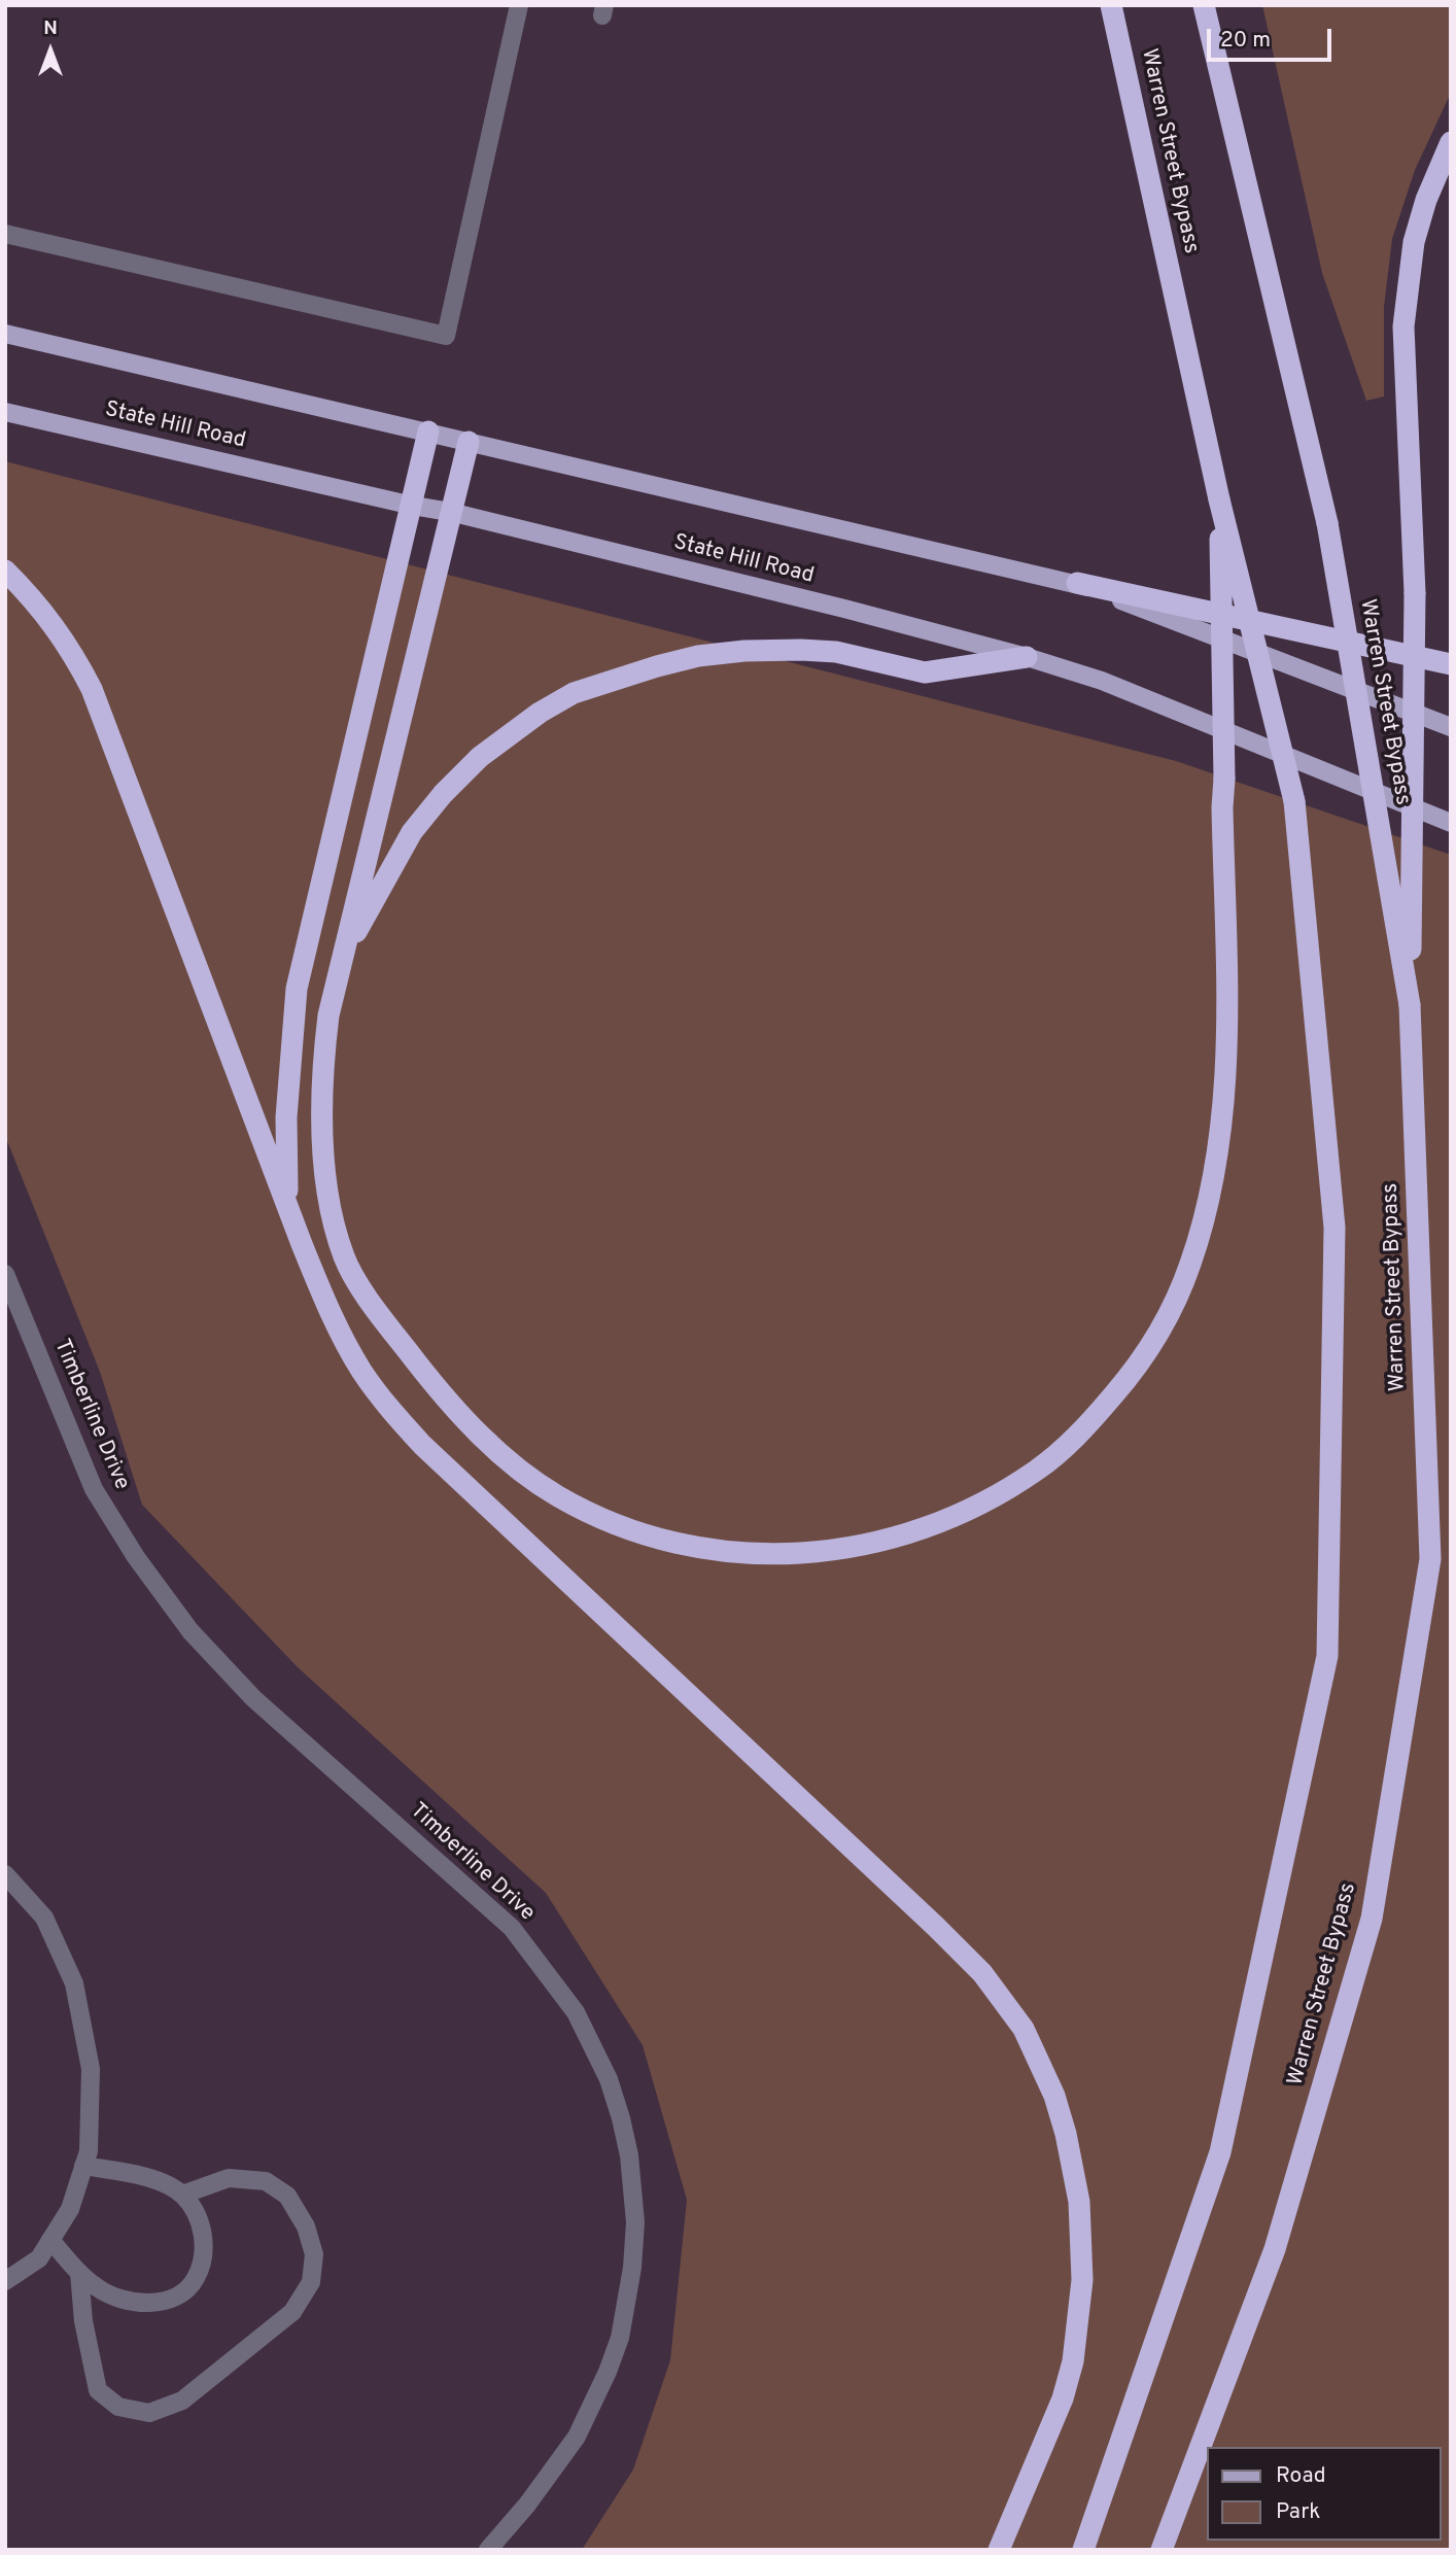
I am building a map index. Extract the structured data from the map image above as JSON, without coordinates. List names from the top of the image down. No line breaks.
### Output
{"streets":{"highway":["Warren Street Bypass"],"main road":["State Hill Road"],"street":["Timberline Drive"]},"legend":["Road","Park"],"scale_bar":"20 m","north":"top"}
